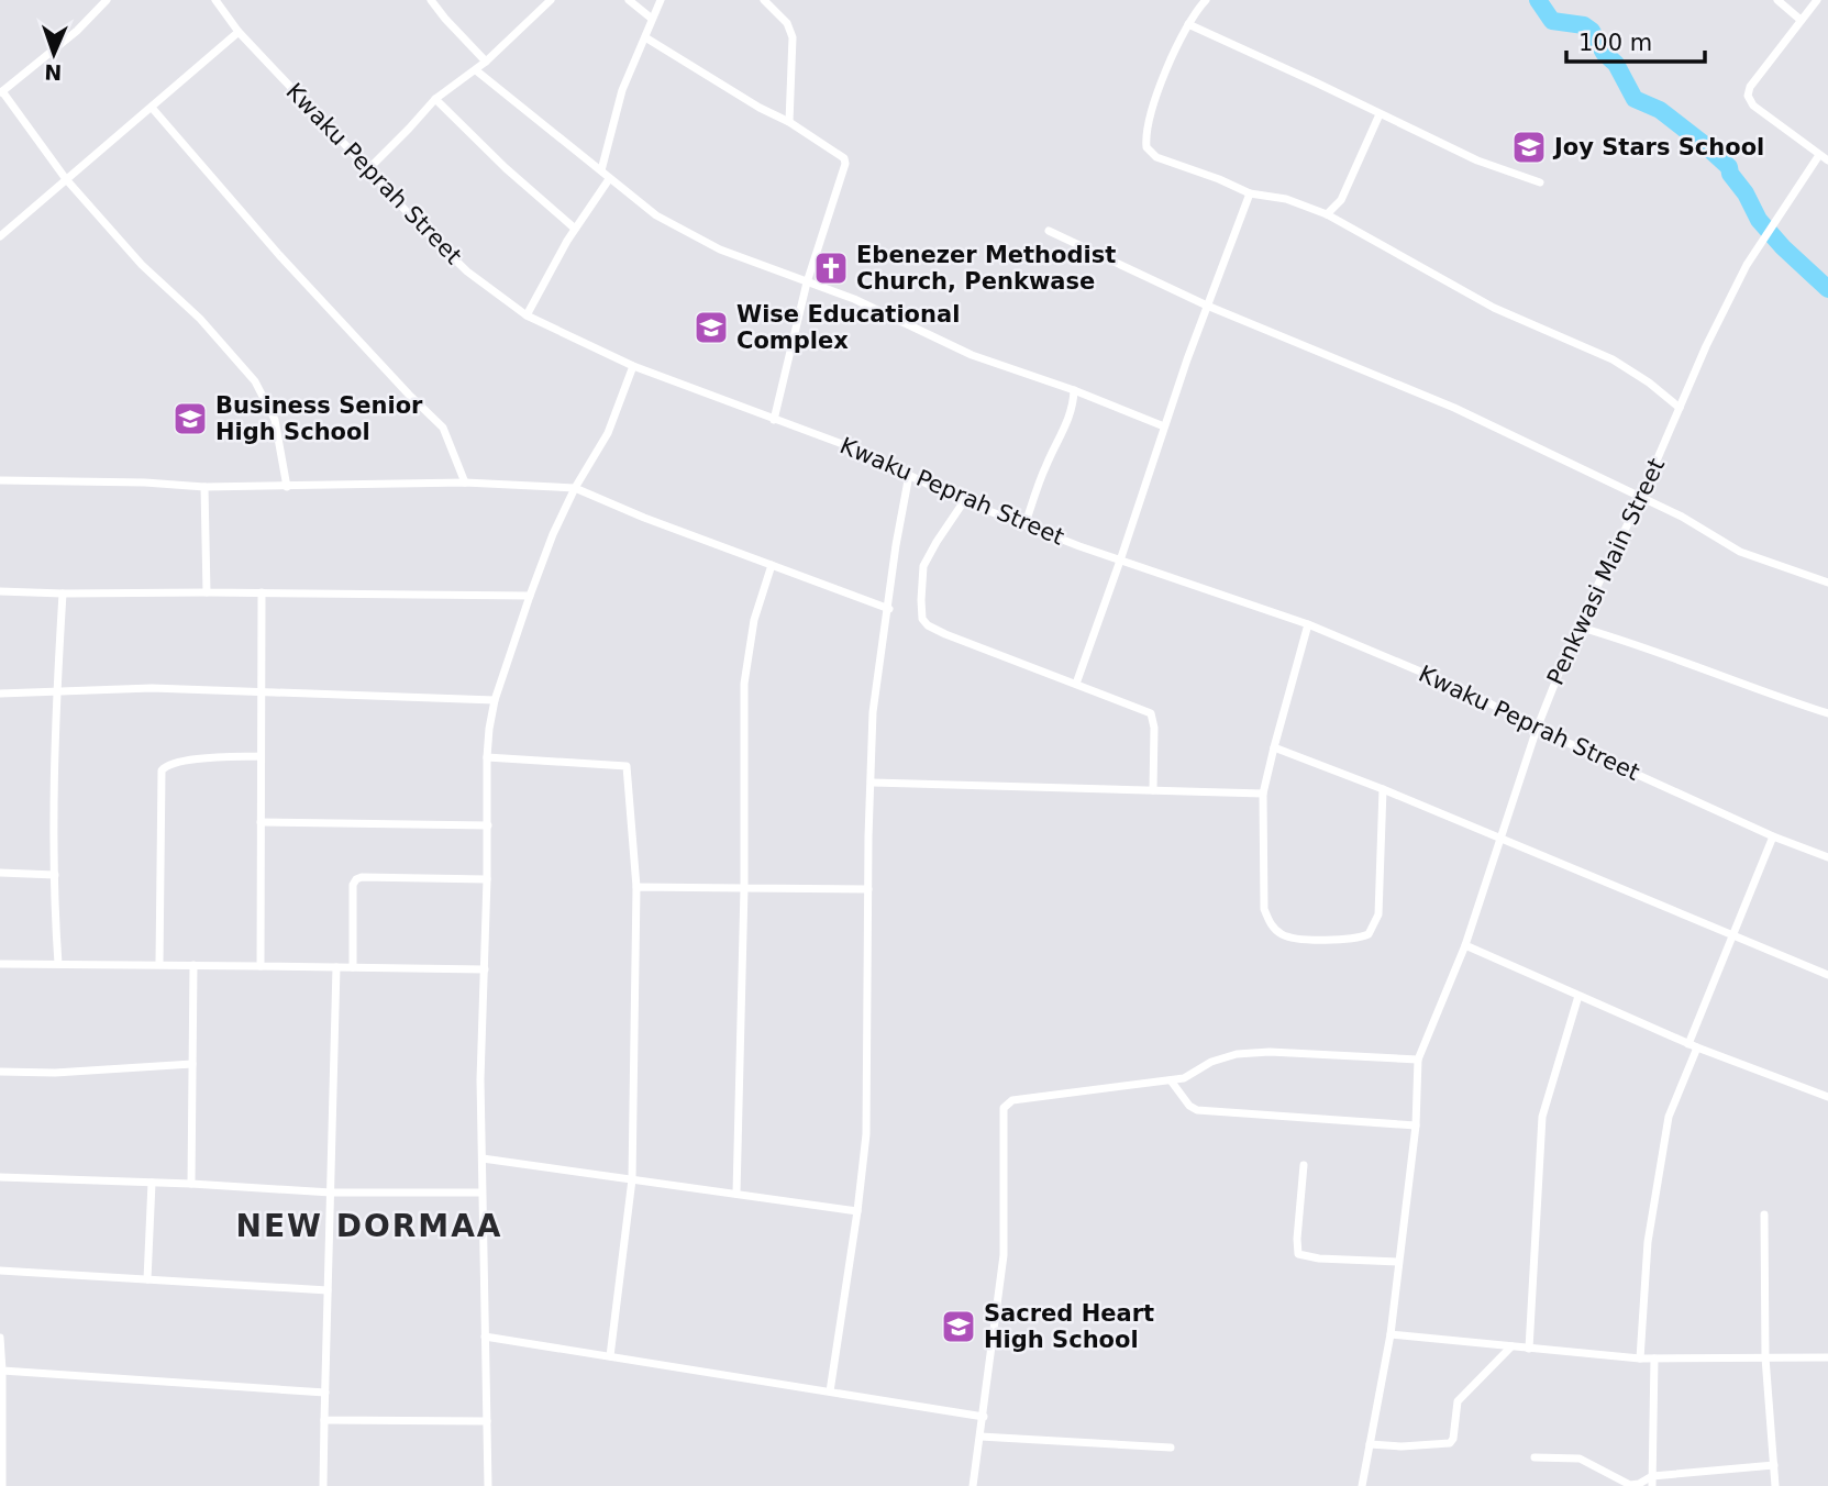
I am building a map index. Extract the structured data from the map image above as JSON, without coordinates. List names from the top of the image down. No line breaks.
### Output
{"streets":{"street":["Kwaku Peprah Street","Penkwasi Main Street"]},"crossings":[["Kwaku Peprah Street","Penkwasi Main Street"]],"districts":["NEW DORMAA"],"places":{"school or university":["Joy Stars School","Wise Educational Complex","Business Senior High School","Sacred Heart High School"],"church":["Ebenezer Methodist Church, Penkwase"]},"scale_bar":"100 m","north":"bottom"}
